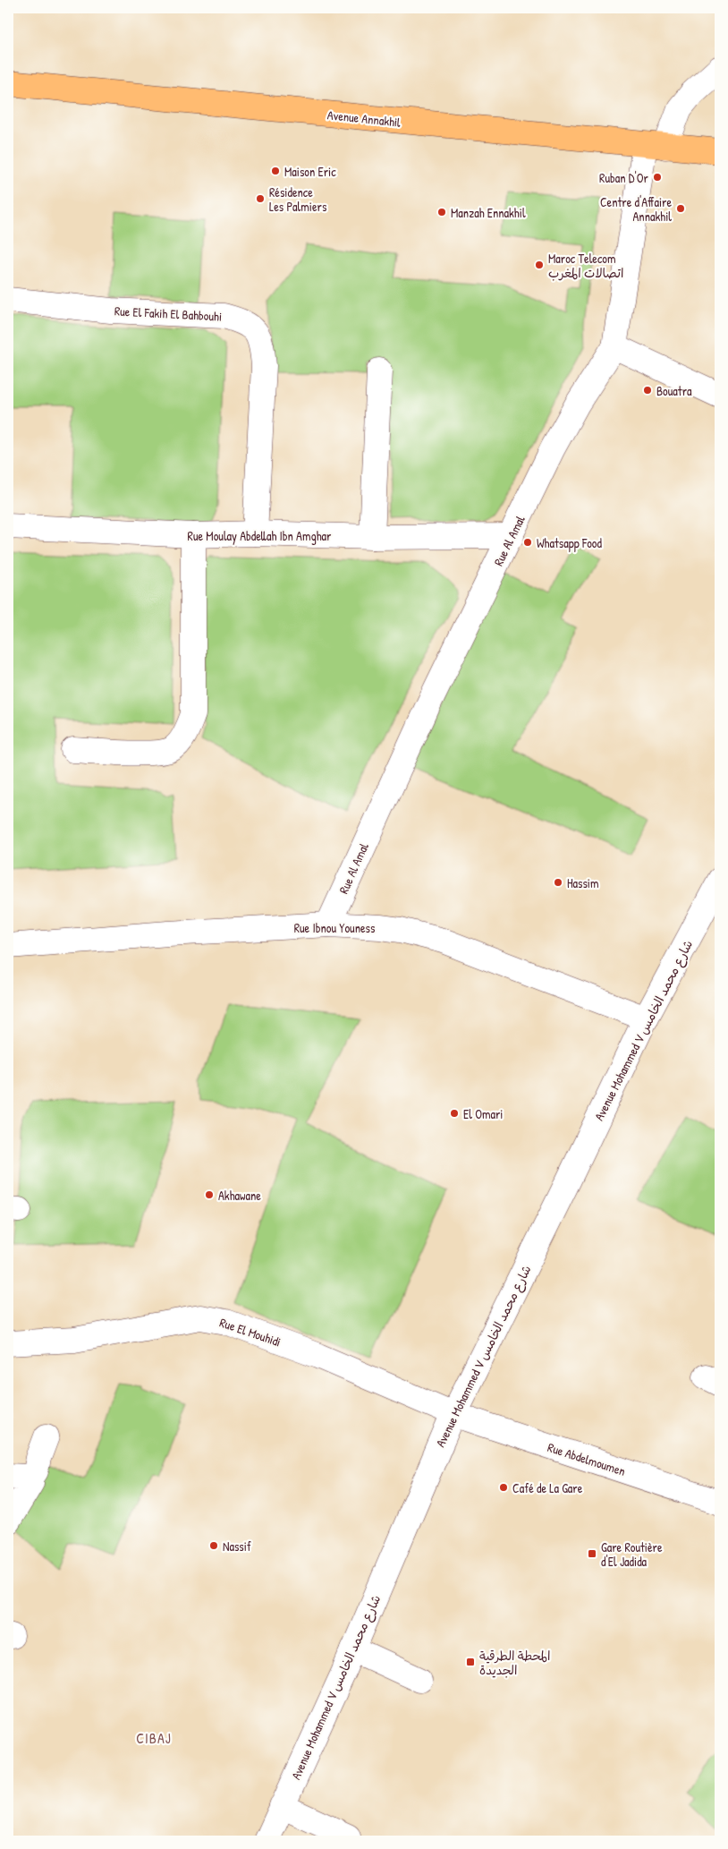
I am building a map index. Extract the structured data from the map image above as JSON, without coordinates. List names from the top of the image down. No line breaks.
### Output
{"streets":{"main road":["Avenue Annakhil"],"street":["Rue El Fakih El Bahbouhi","Rue Moulay Abdellah Ibn Amghar","Rue Al Amal","Rue Ibnou Youness","Avenue Mohammed V شارع محمد الخامس","Rue El Mouhidi","Rue Abdelmoumen"]},"crossings":[["Avenue Annakhil","Rue Al Amal"],["Rue El Fakih El Bahbouhi","Rue Moulay Abdellah Ibn Amghar"],["Rue Moulay Abdellah Ibn Amghar","Rue Al Amal"],["Rue Al Amal","Rue Ibnou Youness"],["Rue Ibnou Youness","Avenue Mohammed V شارع محمد الخامس"],["Avenue Mohammed V شارع محمد الخامس","Rue El Mouhidi"],["Avenue Mohammed V شارع محمد الخامس","Rue Abdelmoumen"],["Rue El Mouhidi","Rue Abdelmoumen"]],"districts":["CIBAJ"],"places":{"other":["Maison Eric","Ruban D'Or","Résidence Les Palmiers","Centre d'Affaire Annakhil","Manzah Ennakhil","Maroc Telecom اتصالات المغرب","Bouatra","Whatsapp Food","Hassim","El Omari","Akhawane","Café de La Gare","Nassif"],"transit":["Gare Routière d'El Jadida","المحطة الطرقية الجديدة"]}}
